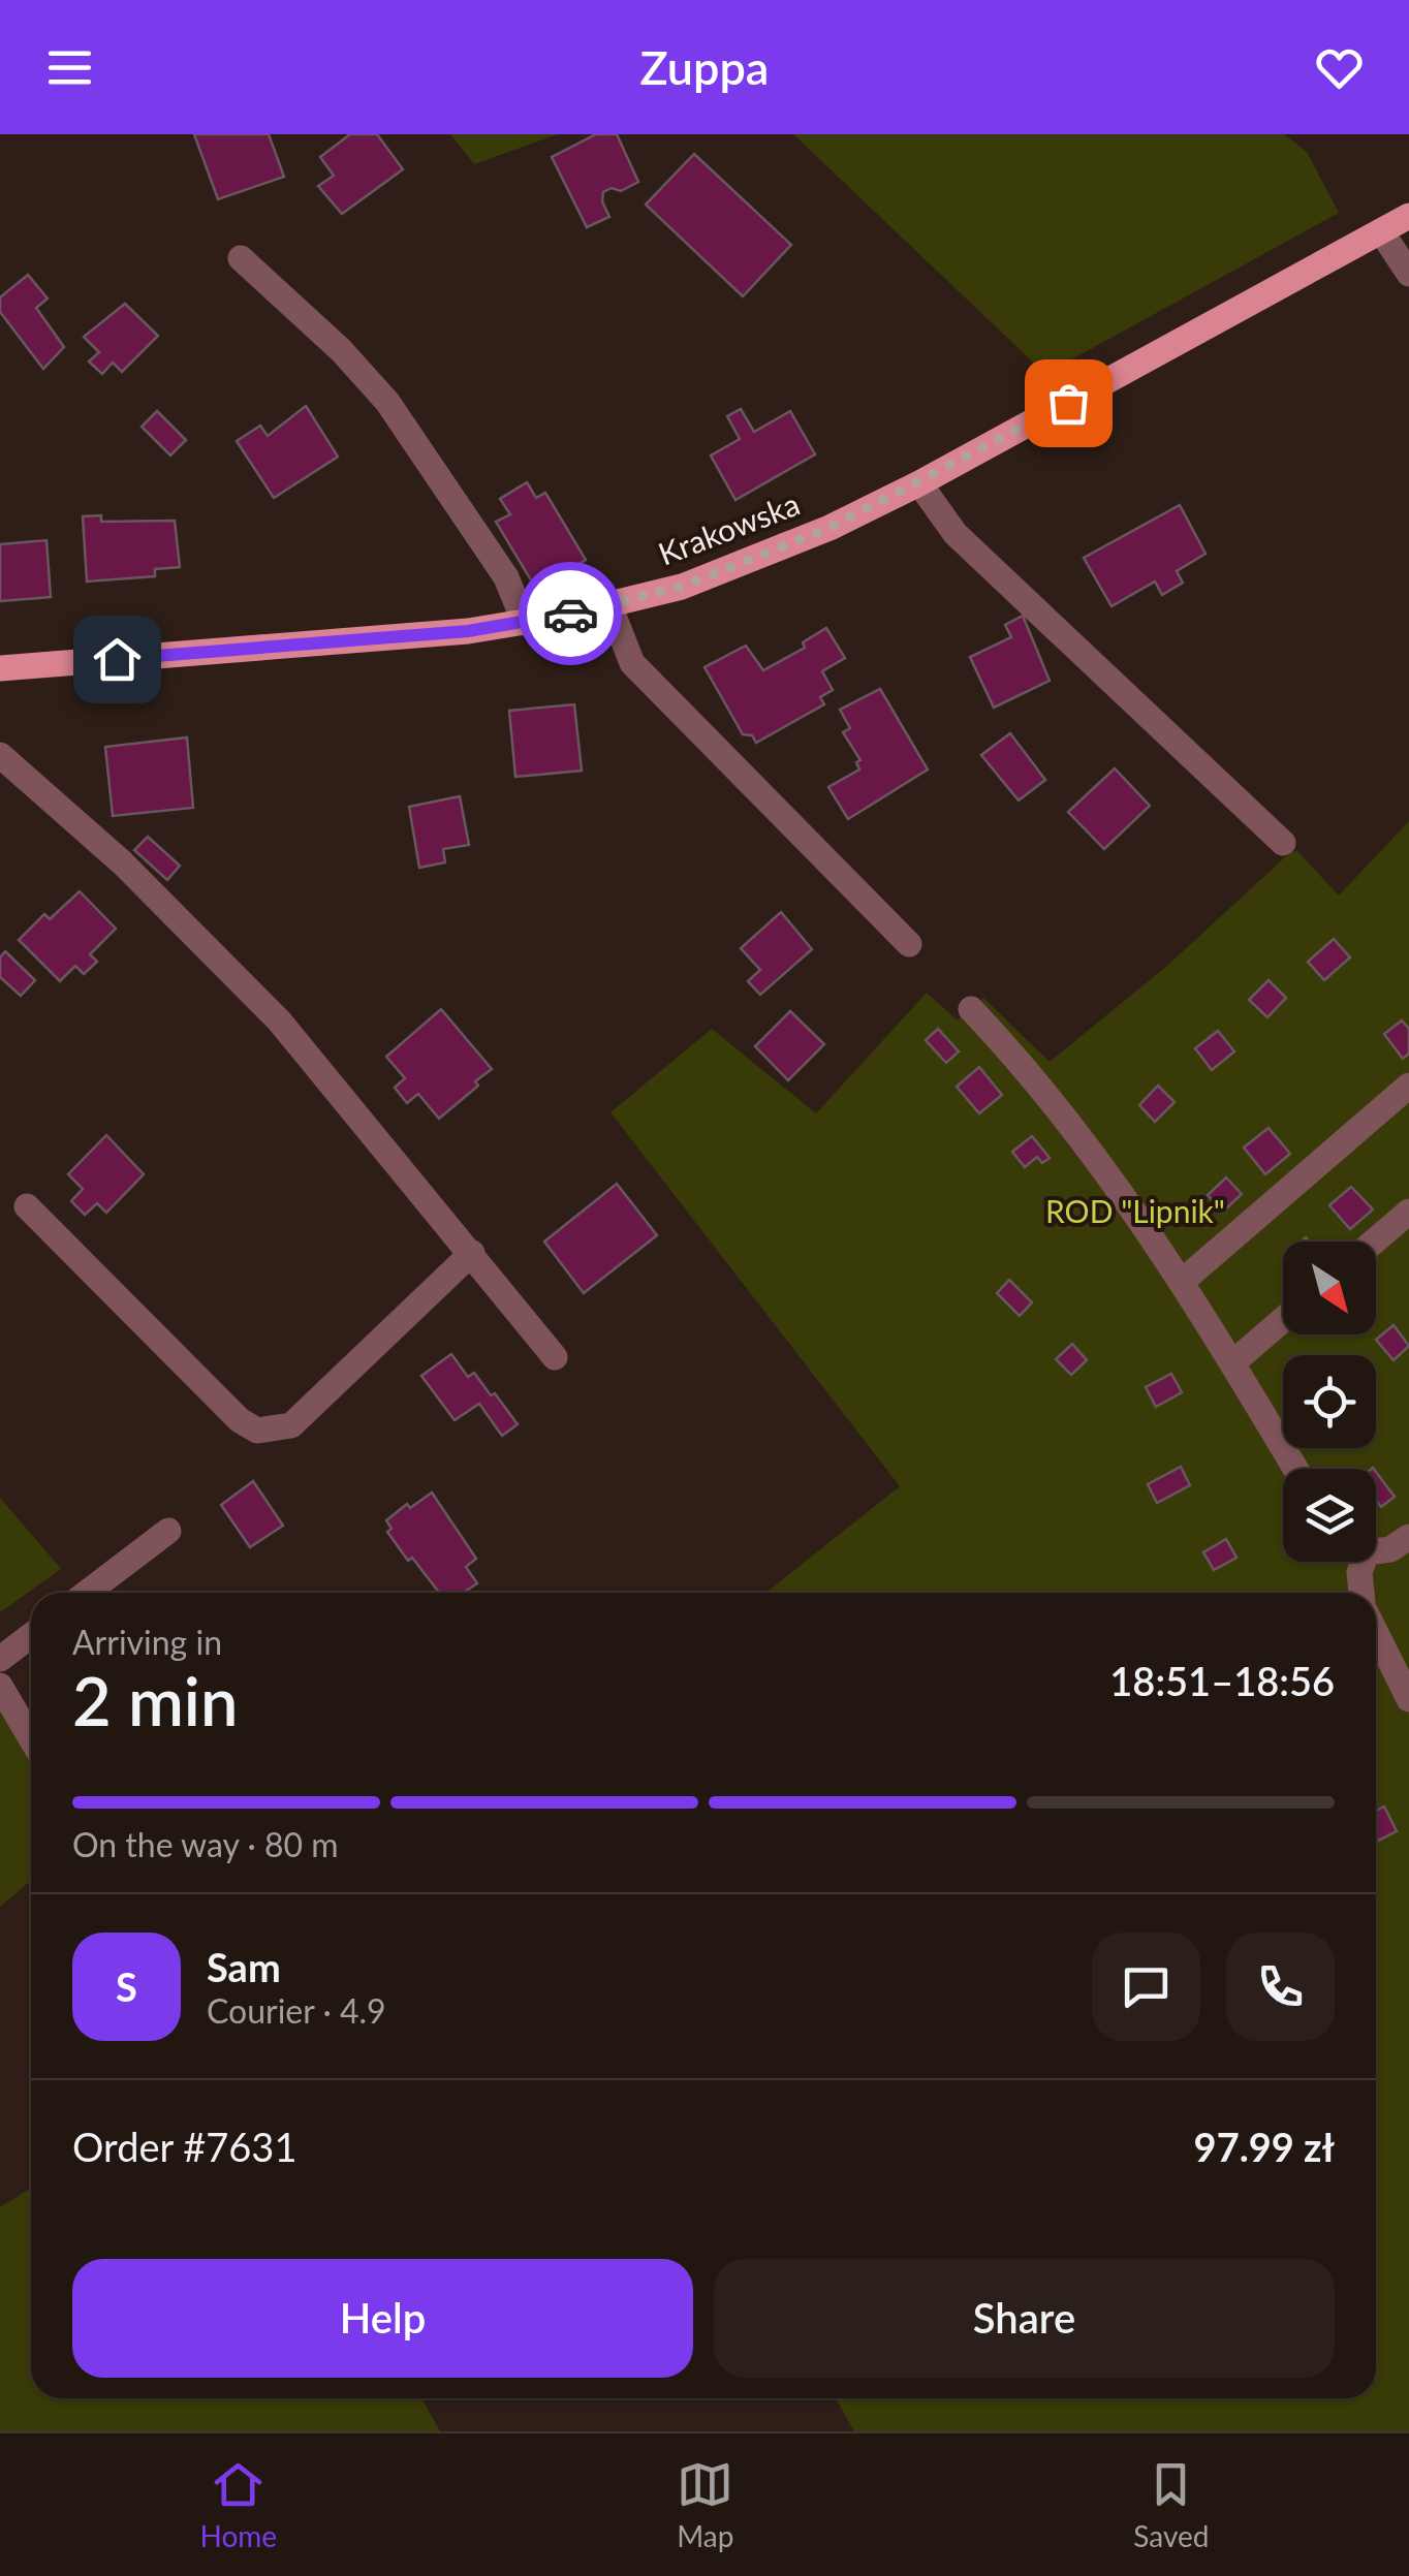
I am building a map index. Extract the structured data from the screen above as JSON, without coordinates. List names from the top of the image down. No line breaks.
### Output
{"streets":{"main road":["Krakowska"]},"parks":["ROD \"Lipnik\""],"north":"bottom right","page":{"header":"Zuppa","heading":["2 min","Arriving in","18:51–18:56"],"panel":["Sam","Courier · 4.9","Order #7631","97.99 zł"],"bar":"On the way · 80 m","round":"S","buttons":["Help","Share"],"tabs":["Home","Map","Saved"]}}
